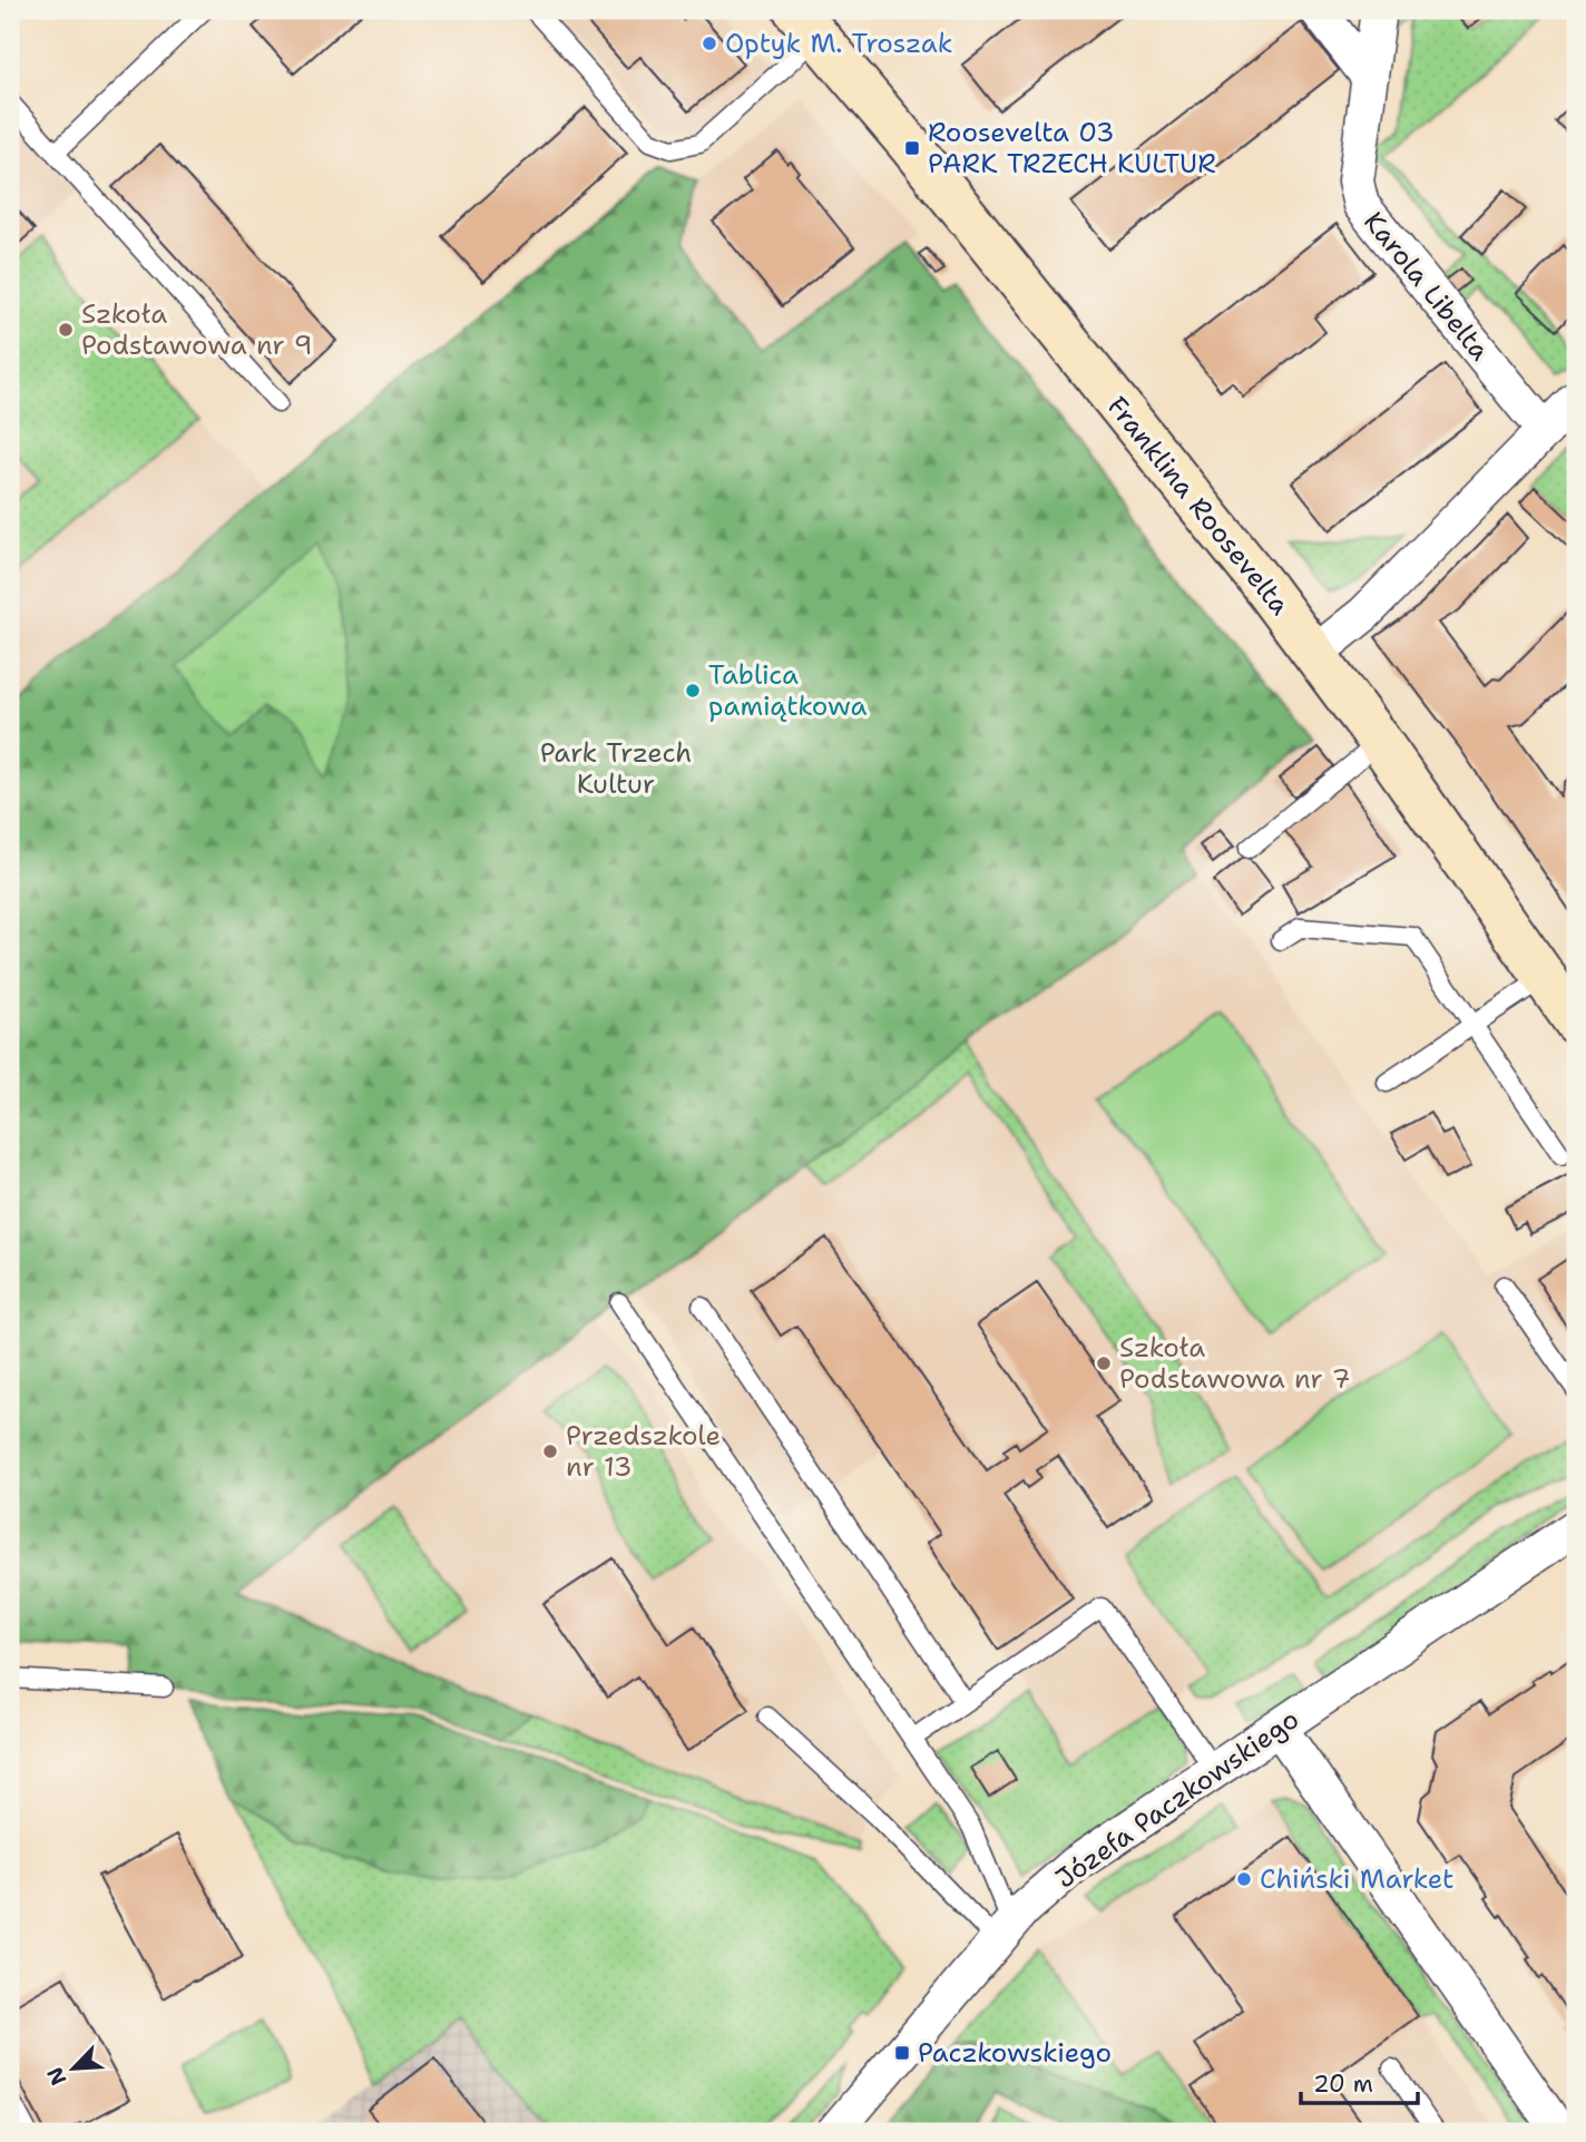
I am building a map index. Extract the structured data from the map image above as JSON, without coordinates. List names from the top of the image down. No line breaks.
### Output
{"streets":{"street":["Karola Libelta","Franklina Roosevelta","Józefa Paczkowskiego"]},"parks":["Park Trzech Kultur"],"places":{"other":["Optyk M. Troszak","Szkoła Podstawowa nr 9","Tablica pamiątkowa","Szkoła Podstawowa nr 7","Przedszkole nr 13","Chiński Market"],"transit":["Roosevelta 03 PARK TRZECH KULTUR","Paczkowskiego"]},"scale_bar":"20 m","north":"bottom left"}
